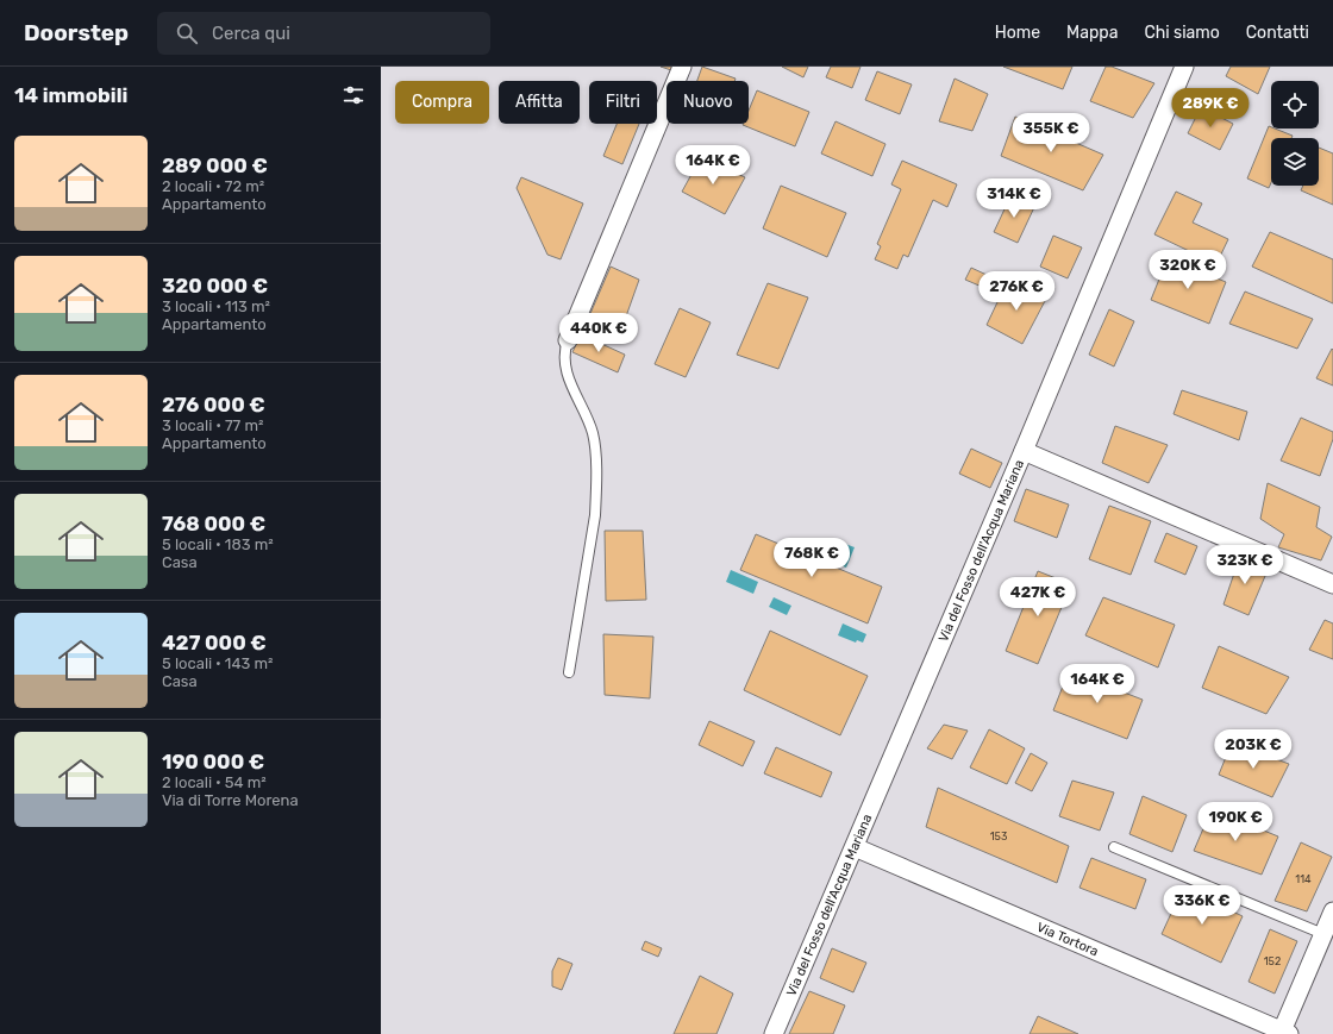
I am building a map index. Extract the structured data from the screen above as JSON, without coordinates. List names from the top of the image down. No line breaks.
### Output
{"streets":{"street":["Via del Fosso dell'Acqua Mariana","Via Tortora"]},"crossings":[["Via del Fosso dell'Acqua Mariana","Via Tortora"]],"house_numbers":["153","114","152"],"page":{"header":"Doorstep","search":"Cerca qui","nav":["Home","Mappa","Chi siamo","Contatti"],"heading":"14 immobili","chip":["Compra","Affitta","Filtri","Nuovo"],"price":["289K €","355K €","164K €","314K €","320K €","276K €","440K €","768K €","323K €","427K €","164K €","203K €","190K €","336K €"],"list":[{"name":"289 000 €","note":"2 locali · 72 m² · Appartamento"},{"name":"320 000 €","note":"3 locali · 113 m² · Appartamento"},{"name":"276 000 €","note":"3 locali · 77 m² · Appartamento"},{"name":"768 000 €","note":"5 locali · 183 m² · Casa"},{"name":"427 000 €","note":"5 locali · 143 m² · Casa"},{"name":"190 000 €","note":"2 locali · 54 m² · Via di Torre Morena"}]}}
